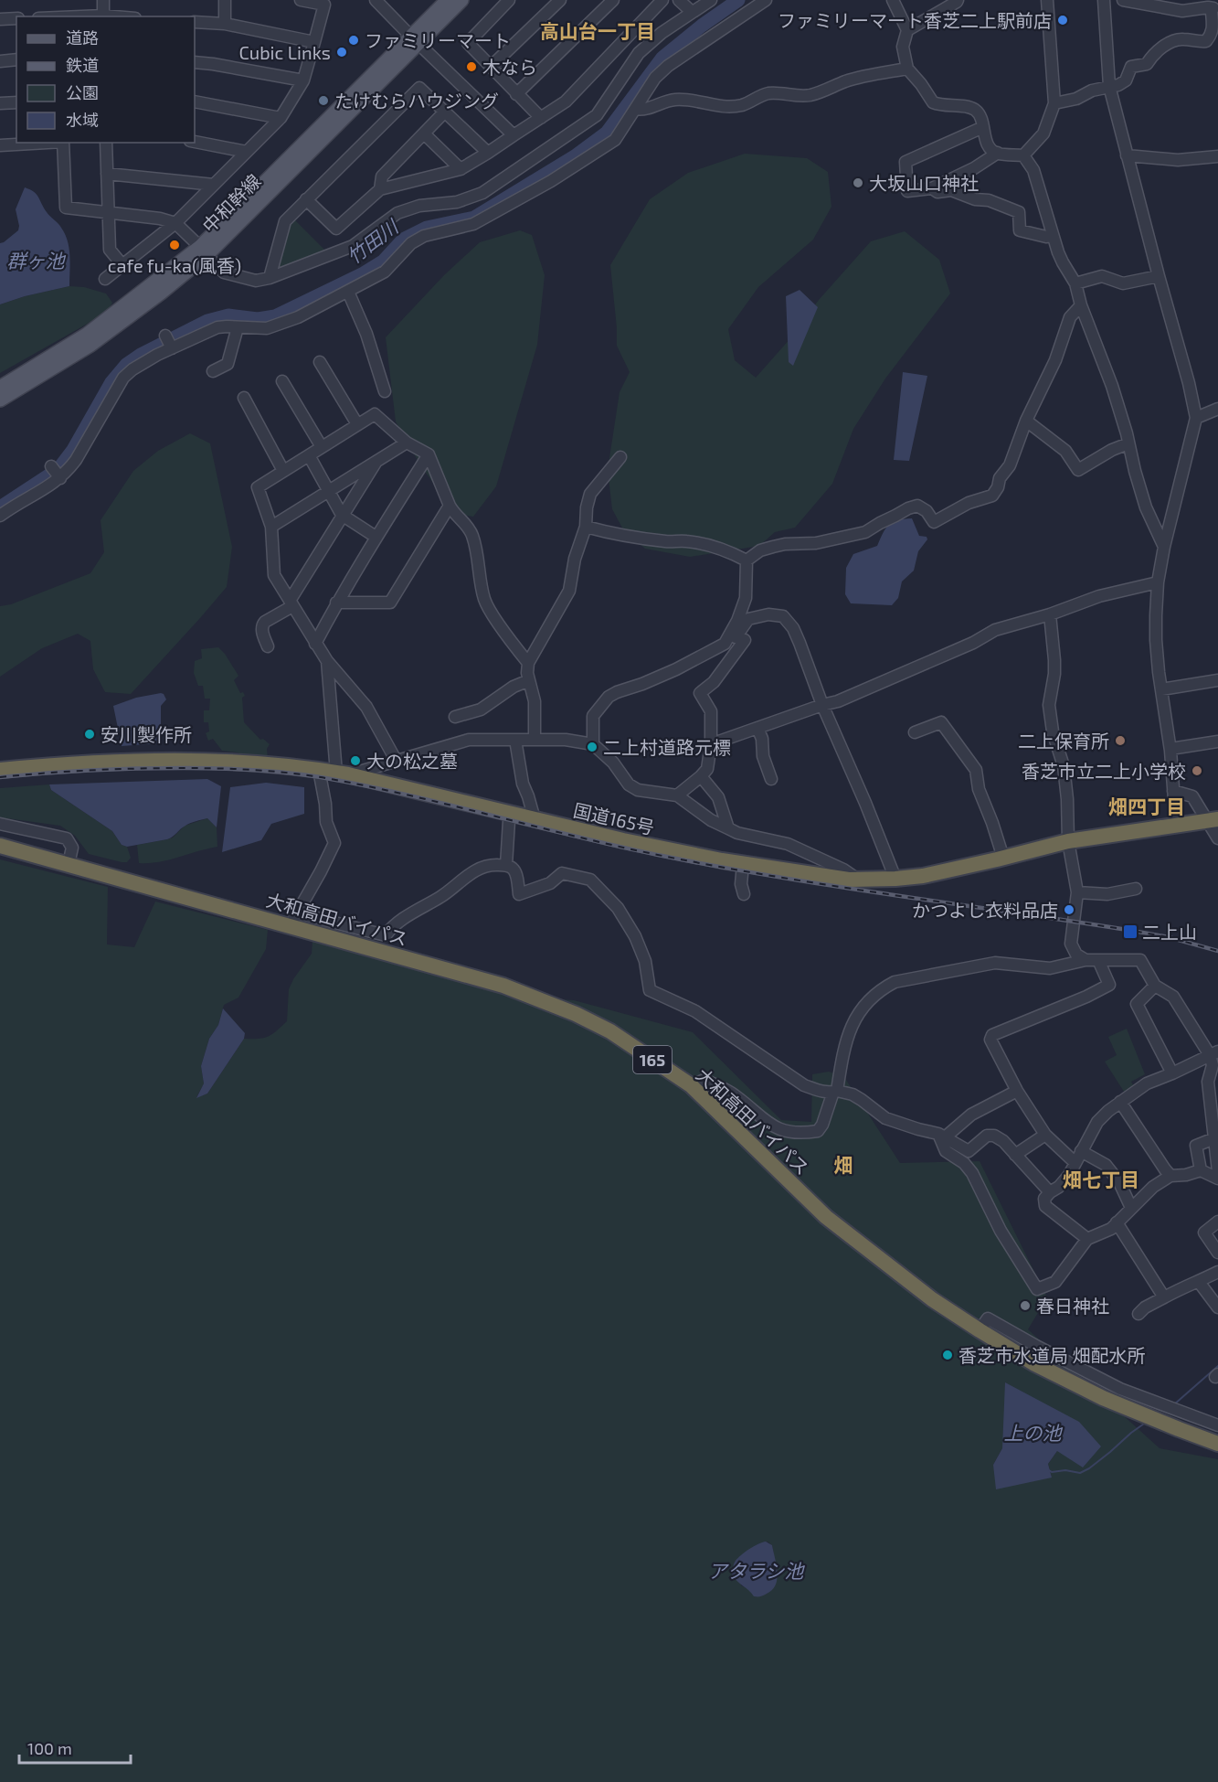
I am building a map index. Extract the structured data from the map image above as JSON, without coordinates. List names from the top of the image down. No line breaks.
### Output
{"streets":{"highway":["国道165号","大和高田バイパス","165"],"main road":["中和幹線"]},"districts":["高山台一丁目","畑四丁目","畑","畑七丁目"],"water":["竹田川","群ヶ池","上の池","アタラシ池"],"places":{"other":["ファミリーマート香芝二上駅前店","ファミリーマート","Cubic Links","木なら","たけむらハウジング","大坂山口神社","cafe fu-ka(風香)","安川製作所","二上保育所","二上村道路元標","大の松之墓","香芝市立二上小学校","かつよし衣料品店","春日神社","香芝市水道局 畑配水所"],"transit":["二上山"]},"legend":["道路","鉄道","公園","水域"],"scale_bar":"100 m"}
